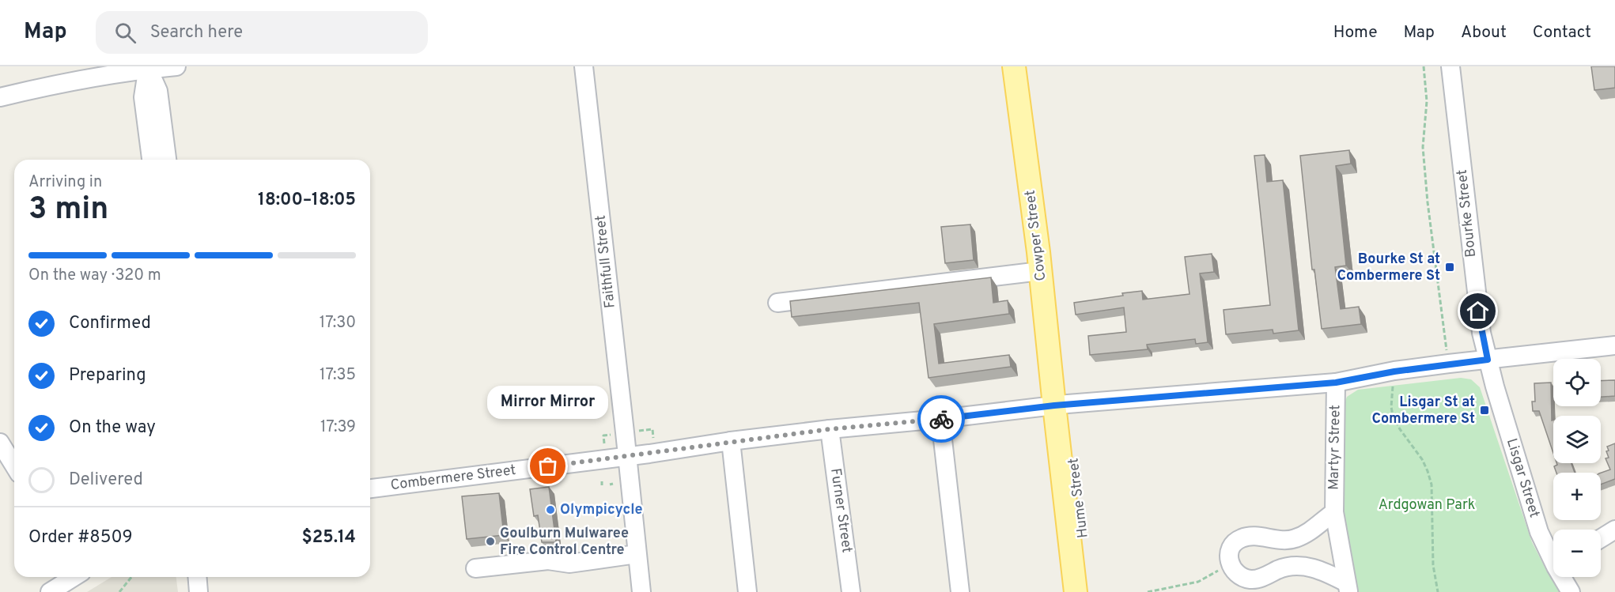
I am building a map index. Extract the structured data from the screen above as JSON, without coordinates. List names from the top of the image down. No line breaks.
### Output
{"streets":{"main road":["Cowper Street","Hume Street"],"street":["Bourke Street","Faithfull Street","Martyr Street","Combermere Street","Lisgar Street","Furner Street"]},"crossings":[["Bourke Street","Combermere Street"],["Bourke Street","Lisgar Street"],["Cowper Street","Combermere Street"],["Cowper Street","Hume Street"],["Faithfull Street","Combermere Street"],["Martyr Street","Combermere Street"],["Combermere Street","Lisgar Street"],["Combermere Street","Hume Street"],["Combermere Street","Furner Street"]],"parks":["Ardgowan Park"],"places":{"transit":["Bourke St at Combermere St","Lisgar St at Combermere St"],"other":["Mirror Mirror","Olympicycle","Goulburn Mulwaree Fire Control Centre"]},"page":{"header":"Map","search":"Search here","nav":["Home","Map","About","Contact"],"heading":["3 min","Arriving in","18:00–18:05"],"panel":["Order #8509","$25.14"],"bar":"On the way · 320 m","list":[["Confirmed","17:30"],["Preparing","17:35"],["On the way","17:39"],"Delivered"],"map_buttons":["+","−"],"bubble":"Mirror Mirror"}}
